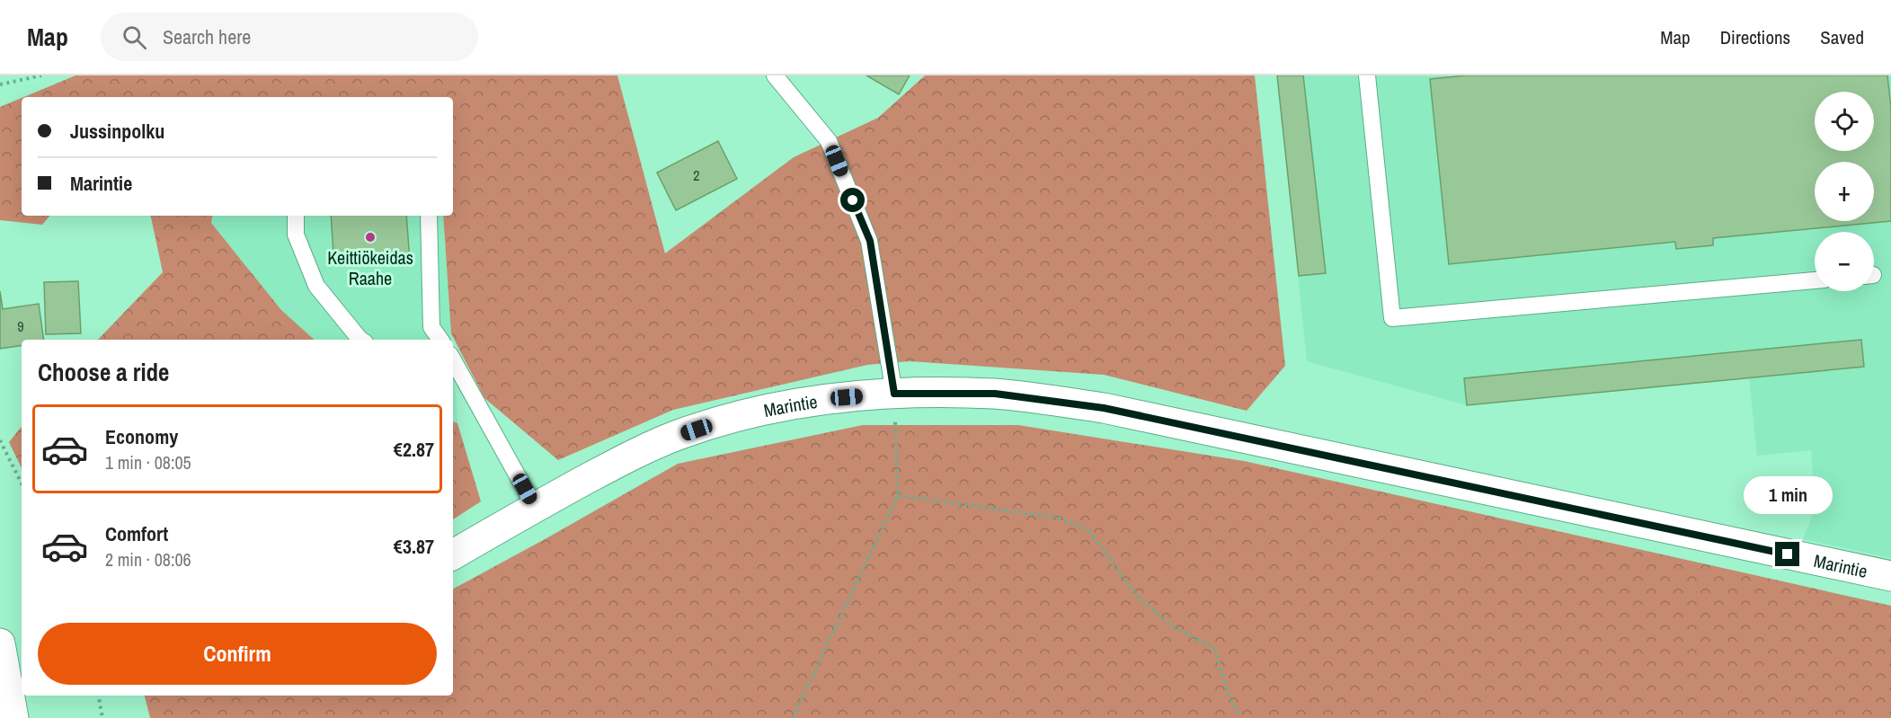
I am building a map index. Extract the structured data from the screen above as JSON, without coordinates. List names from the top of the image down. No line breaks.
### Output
{"streets":{"street":["Marintie"]},"places":["Keittiökeidas Raahe"],"house_numbers":["2","9"],"page":{"header":"Map","search":"Search here","nav":["Map","Directions","Saved"],"map_buttons":["+","−"],"banner":["Jussinpolku","Marintie"],"heading":"Choose a ride","list":[{"name":"Economy","note":"1 min · 08:05","value":"€2.87"},{"name":"Comfort","note":"2 min · 08:06","value":"€3.87"}],"bubble":"1 min","buttons":"Confirm"}}
